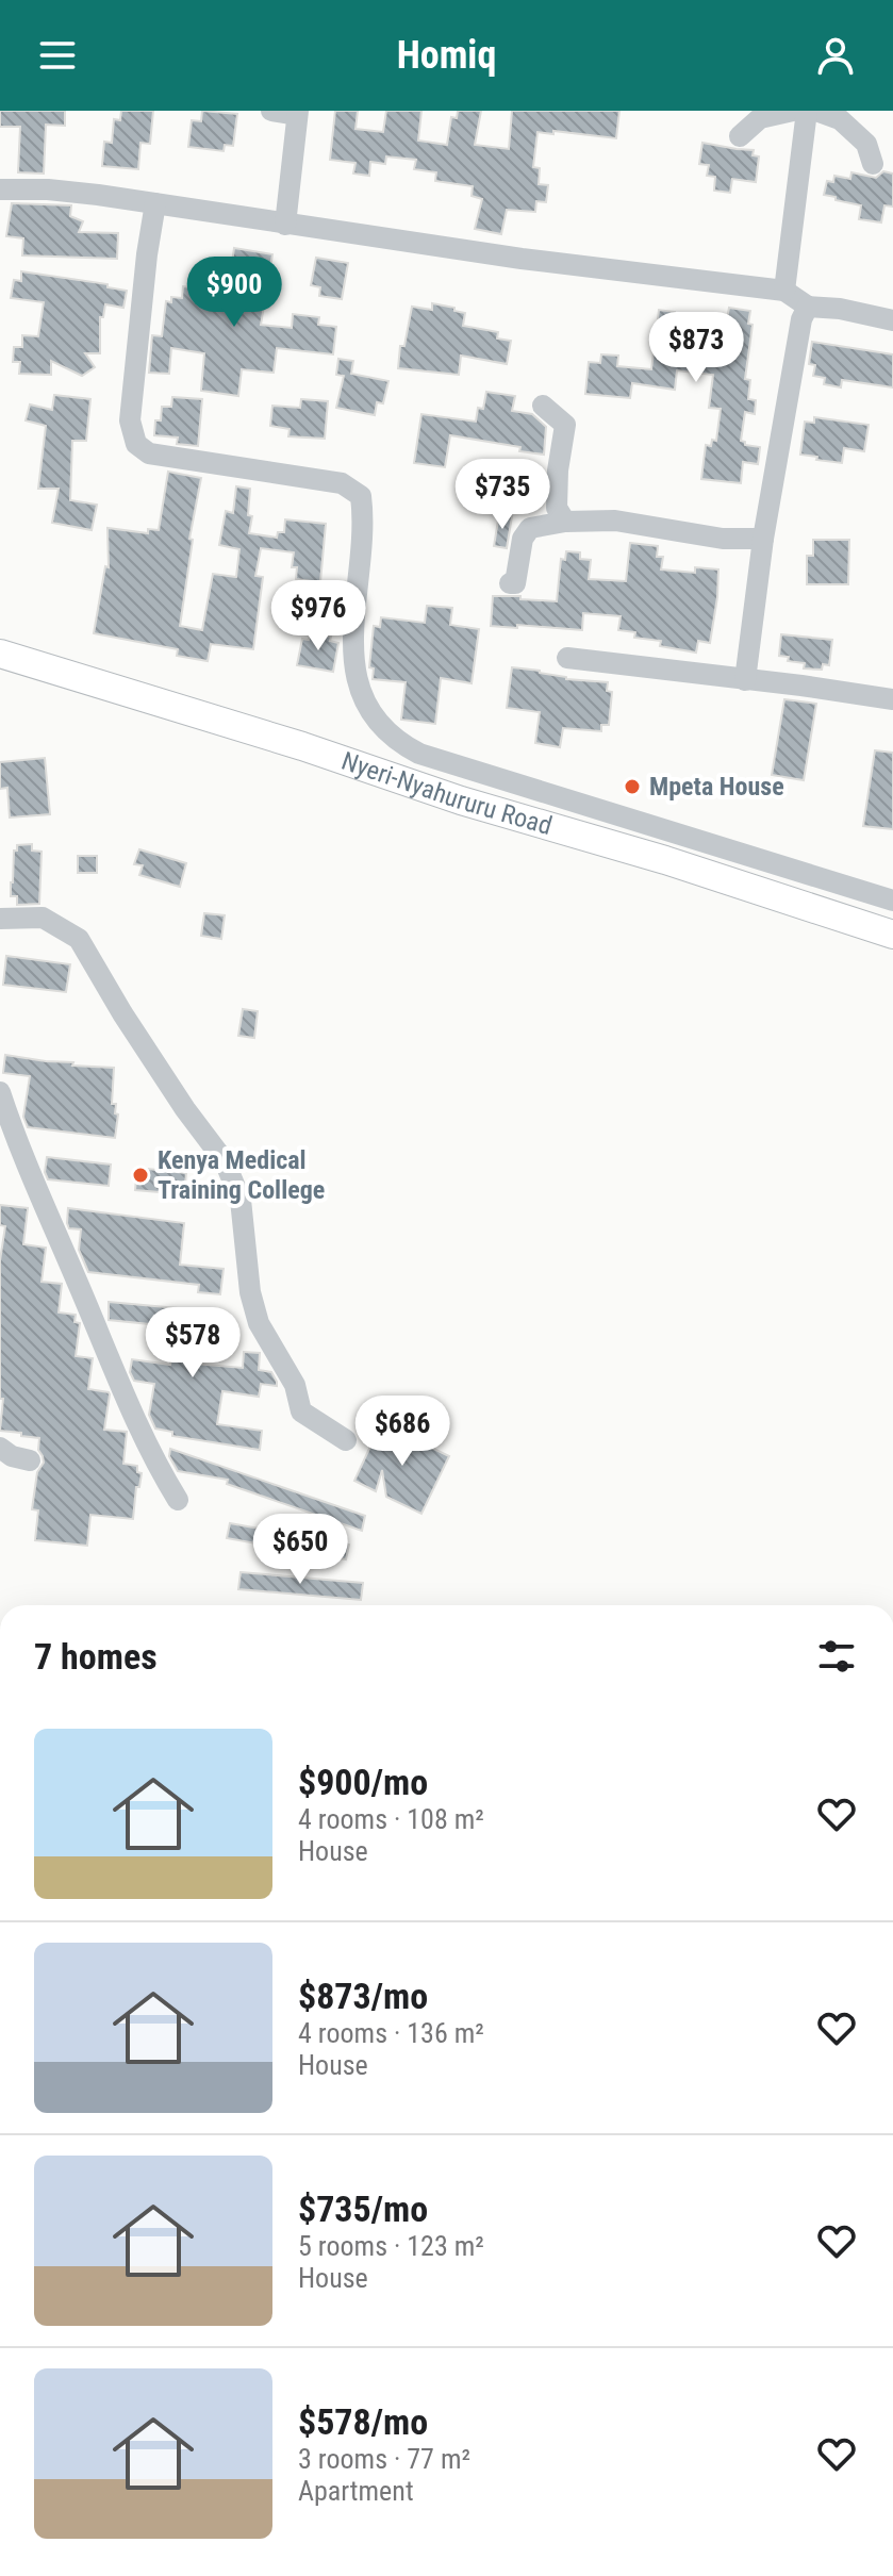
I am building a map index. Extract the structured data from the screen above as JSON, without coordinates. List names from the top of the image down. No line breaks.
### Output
{"streets":{"main road":["Nyeri-Nyahururu Road"]},"places":["Mpeta House","Kenya Medical Training College"],"page":{"header":"Homiq","price":["$900","$873","$735","$976","$578","$686","$650"],"heading":"7 homes","list":[{"name":"$900/mo","note":"4 rooms · 108 m² · House"},{"name":"$873/mo","note":"4 rooms · 136 m² · House"},{"name":"$735/mo","note":"5 rooms · 123 m² · House"},{"name":"$578/mo","note":"3 rooms · 77 m² · Apartment"}]}}
